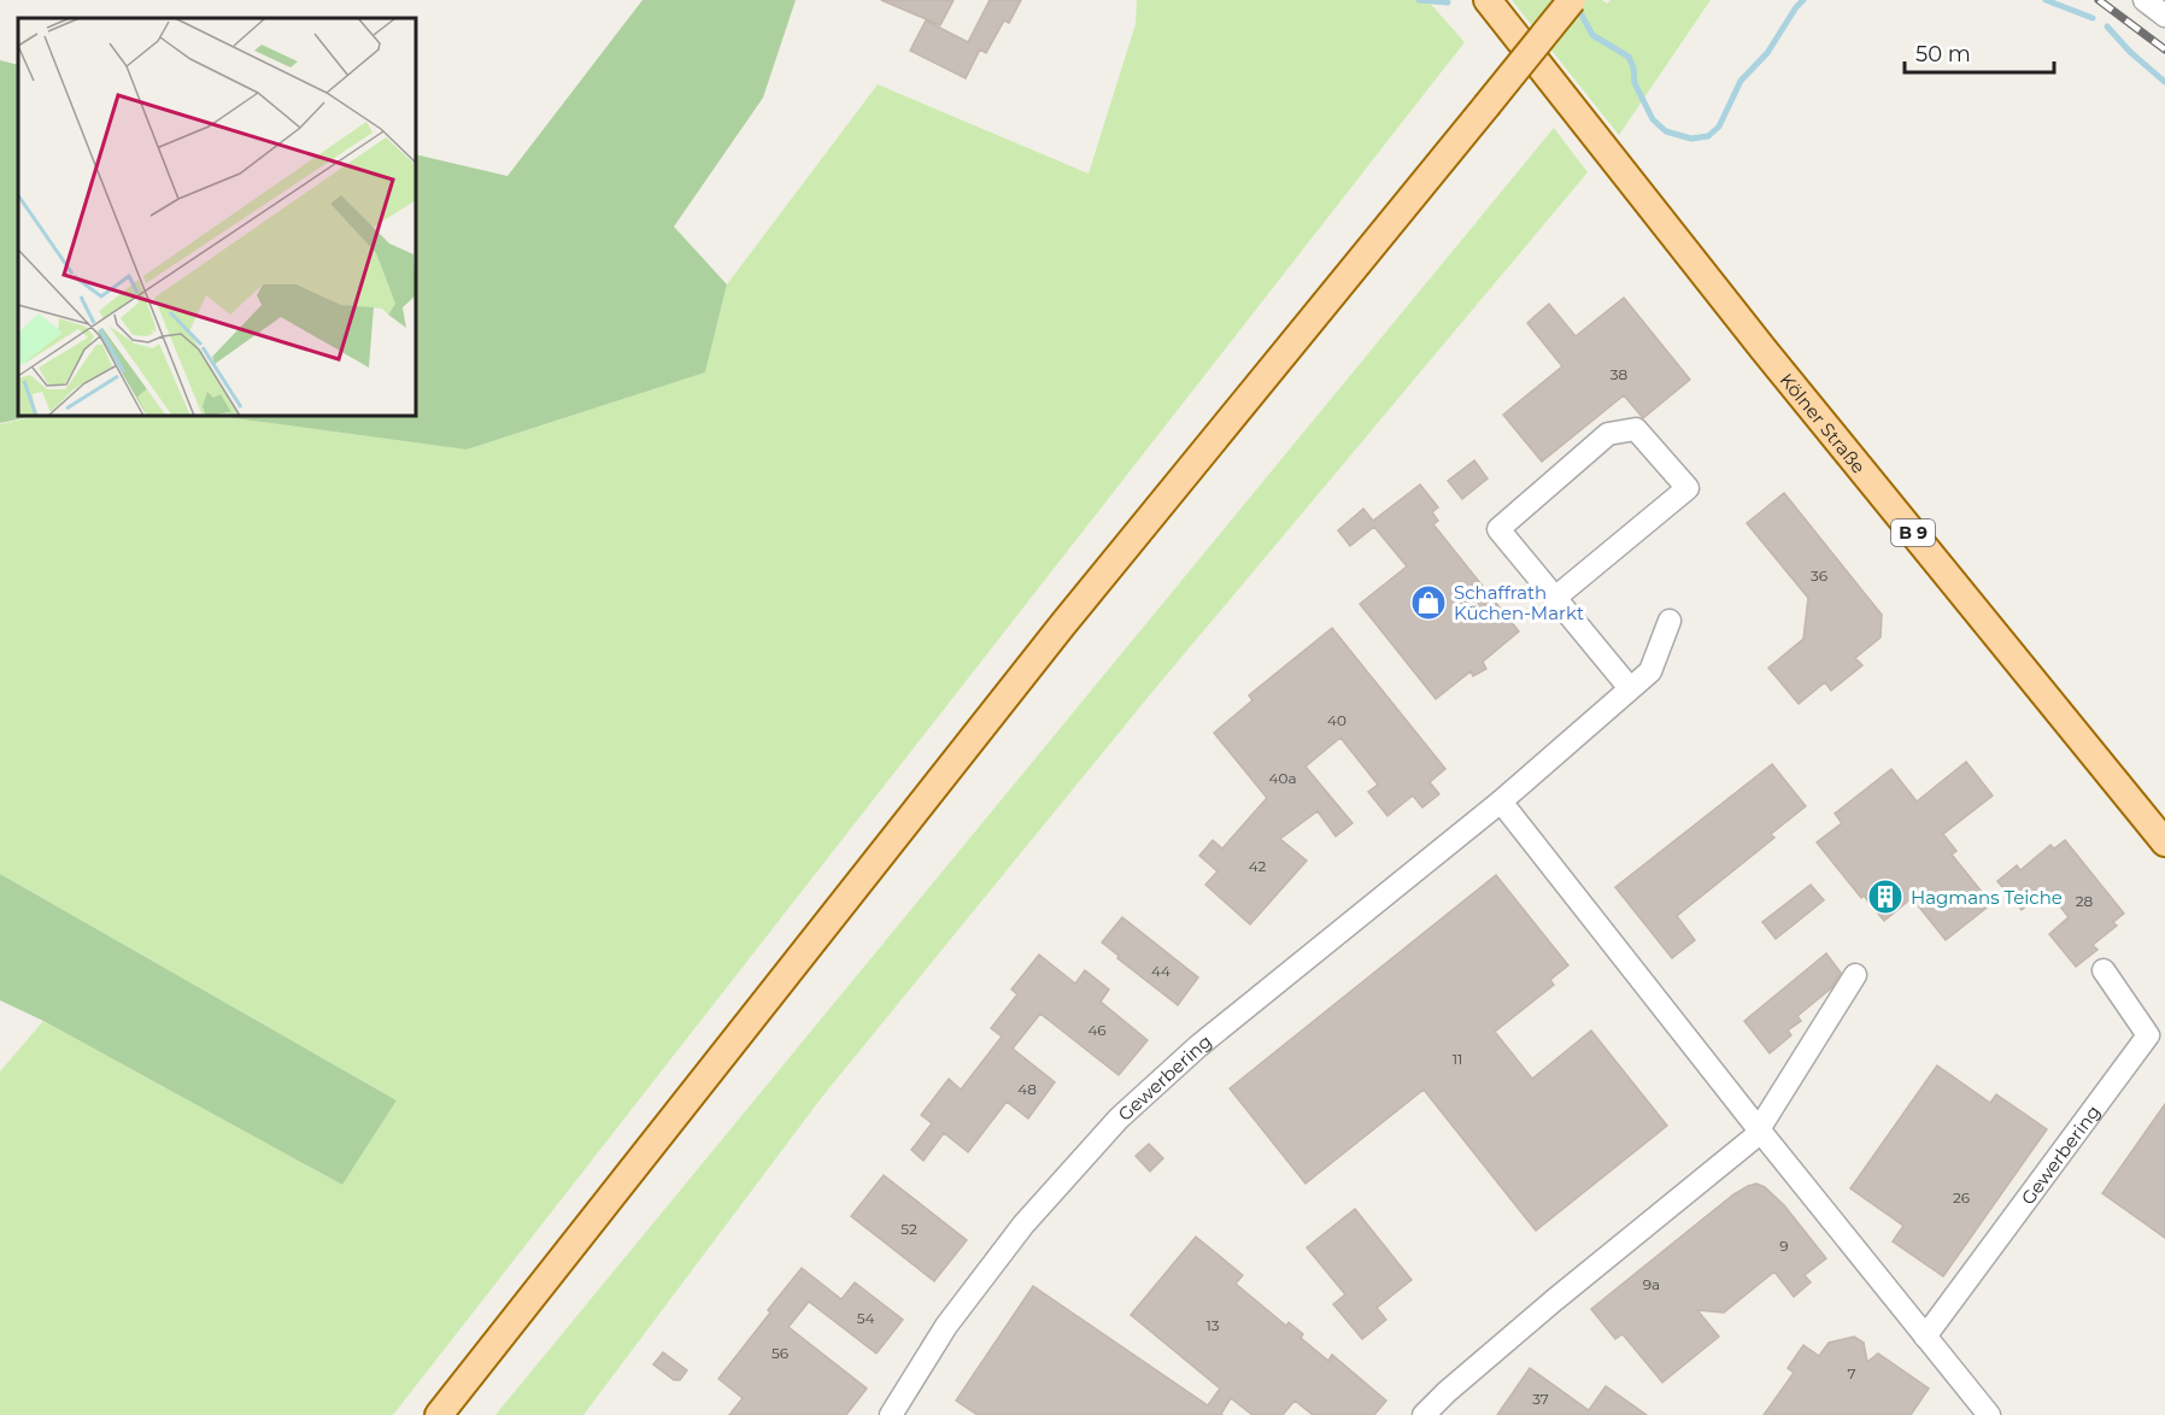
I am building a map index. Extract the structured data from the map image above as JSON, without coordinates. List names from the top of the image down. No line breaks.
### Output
{"streets":{"main road":["Kölner Straße","B 9"],"street":["Gewerbering"]},"places":{"shop":["Schaffrath Küchen-Markt"],"building":["Hagmans Teiche"]},"house_numbers":["38","36","40","40a","42","28","44","46","11","48","26","52","9","9a","54","13","56","7","37"],"scale_bar":"50 m"}
